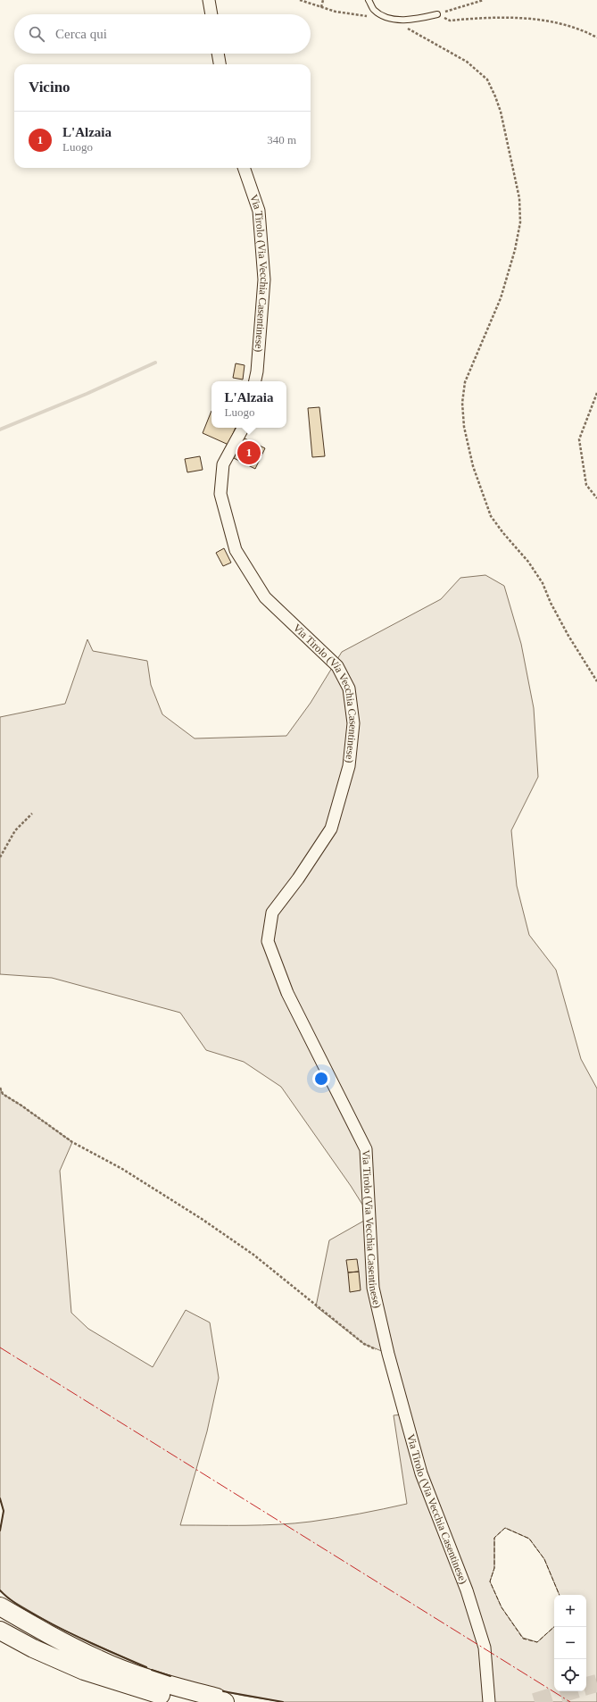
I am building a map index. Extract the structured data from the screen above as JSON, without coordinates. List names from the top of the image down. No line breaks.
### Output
{"streets":{"street":["Via Tirolo (Via Vecchia Casentinese)"]},"page":{"search":"Cerca qui","heading":"Vicino","list":[{"mark":"1","name":"L'Alzaia","note":"Luogo","value":"340 m"}],"popup":["L'Alzaia","Luogo"],"pins":"1","map_buttons":["+","−"]}}
